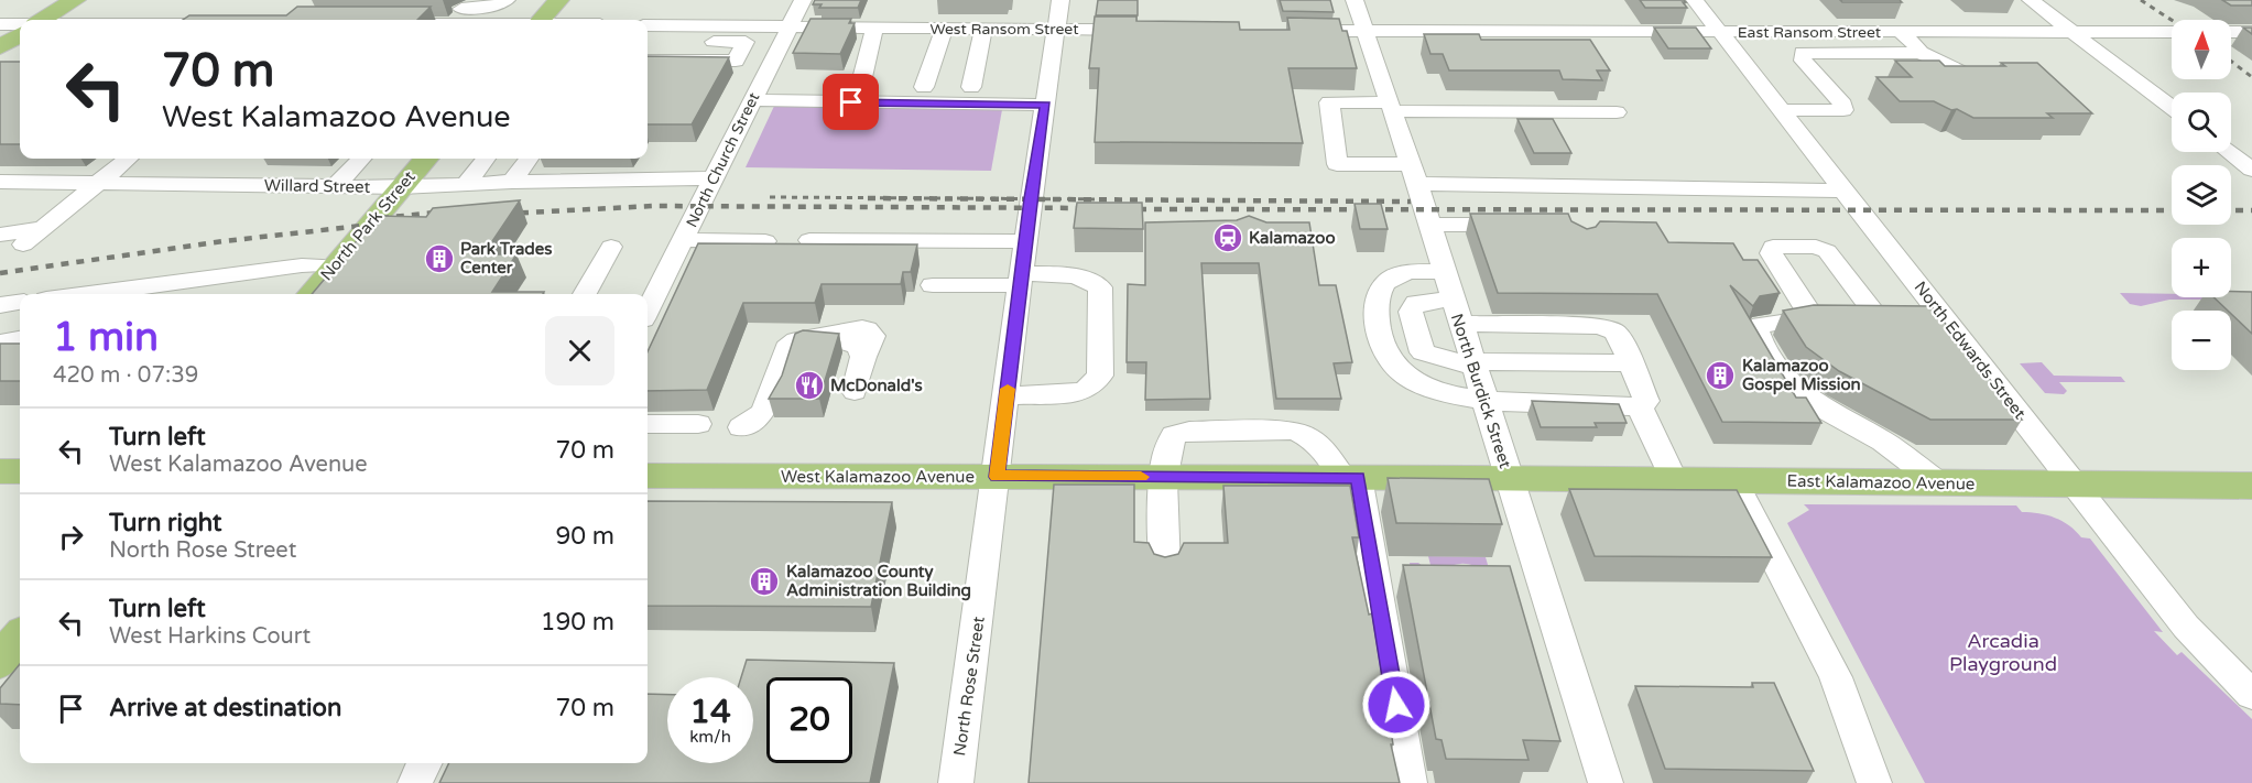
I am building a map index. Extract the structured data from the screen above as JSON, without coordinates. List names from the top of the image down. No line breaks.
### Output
{"streets":{"main road":["North Park Street","West Kalamazoo Avenue","East Kalamazoo Avenue"],"street":["West Ransom Street","East Ransom Street","North Church Street","Willard Street","North Edwards Street","North Burdick Street","North Rose Street"]},"crossings":[["West Ransom Street","North Church Street"],["West Ransom Street","North Rose Street"],["East Ransom Street","North Edwards Street"],["East Ransom Street","North Burdick Street"],["North Church Street","Willard Street"],["Willard Street","North Park Street"],["North Edwards Street","East Kalamazoo Avenue"],["North Burdick Street","West Kalamazoo Avenue"],["North Burdick Street","East Kalamazoo Avenue"],["West Kalamazoo Avenue","East Kalamazoo Avenue"],["West Kalamazoo Avenue","North Rose Street"]],"parks":["Arcadia Playground"],"places":{"station":["Kalamazoo"],"building":["Park Trades Center","Kalamazoo Gospel Mission","Kalamazoo County Administration Building"],"restaurant":["McDonald's"]},"north":"top","page":{"map_buttons":["+","−"],"turn":["70 m","West Kalamazoo Avenue"],"heading":["1 min","420 m · 07:39"],"list":[{"name":"Turn left","note":"West Kalamazoo Avenue","value":"70 m"},{"name":"Turn right","note":"North Rose Street","value":"90 m"},{"name":"Turn left","note":"West Harkins Court","value":"190 m"},{"name":"Arrive at destination","value":"70 m"}],"speed":"14 km/h","limit":"20"}}
